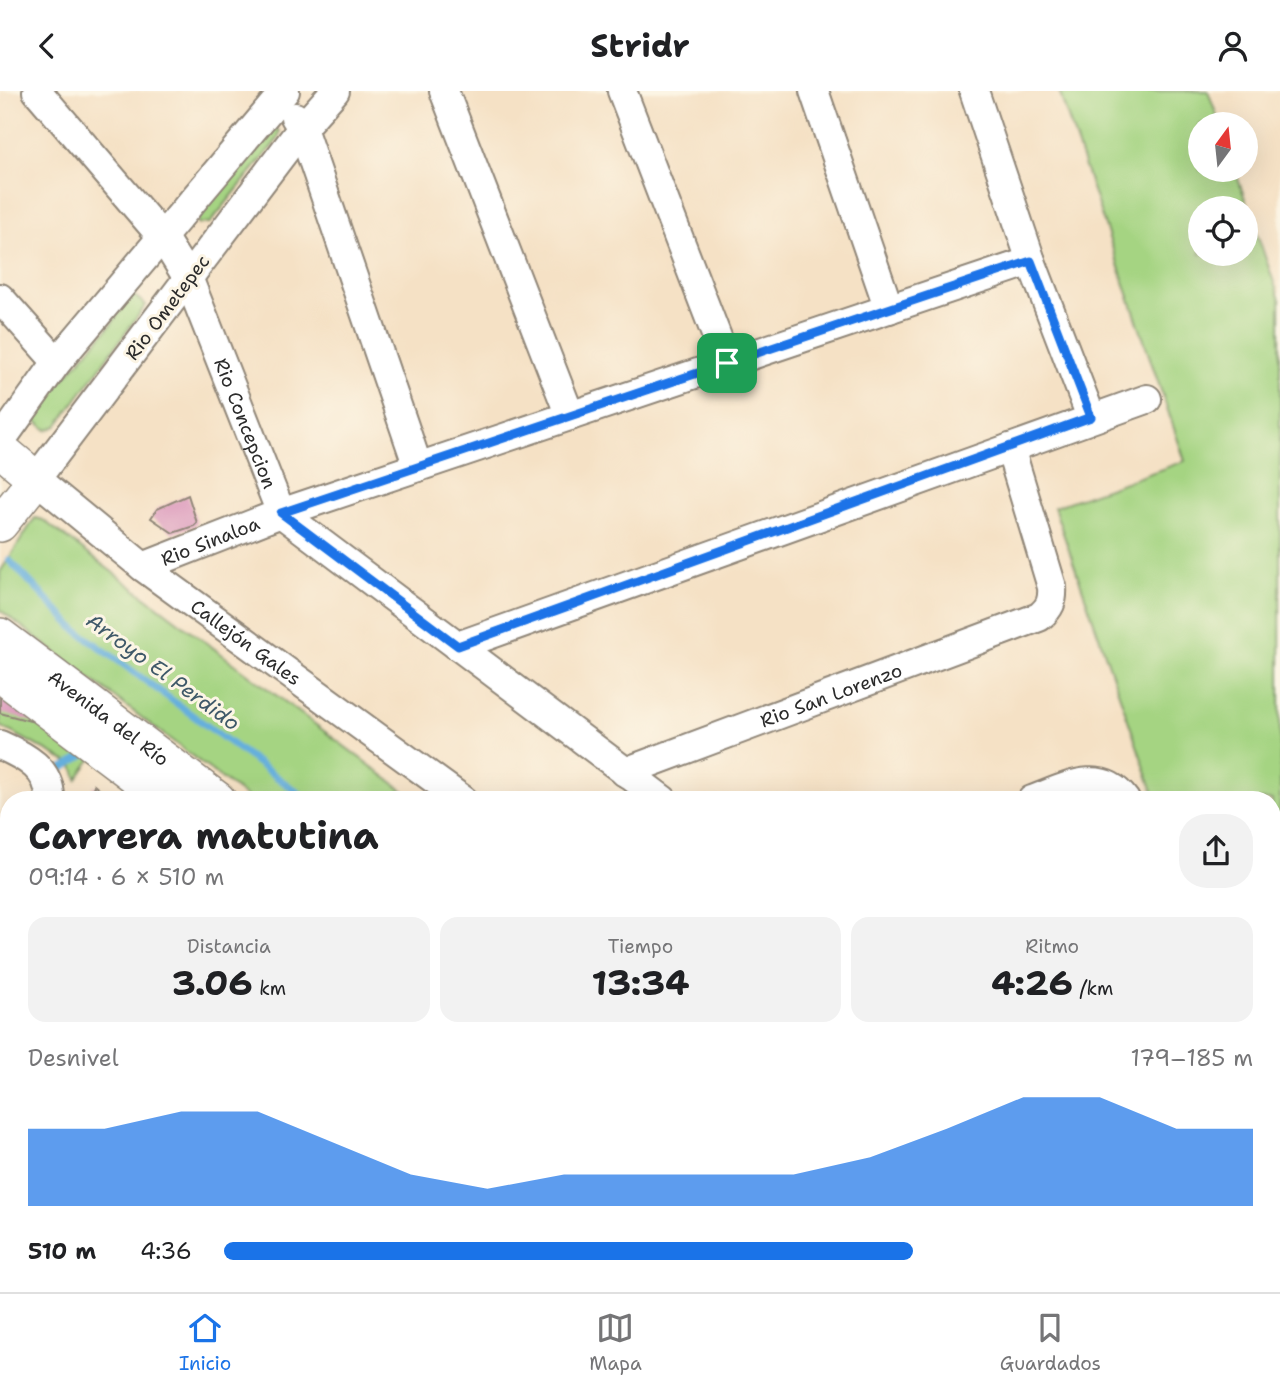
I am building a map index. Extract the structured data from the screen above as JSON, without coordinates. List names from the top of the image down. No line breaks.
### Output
{"streets":{"street":["Rio Ometepec","Rio Concepcion","Rio Sinaloa","Callejón Gales","Rio San Lorenzo","Avenida del Río"]},"crossings":[["Rio Ometepec","Rio Concepcion"],["Rio Ometepec","Callejón Gales"],["Rio Concepcion","Rio Sinaloa"],["Rio Concepcion","Rio San Lorenzo"],["Rio Sinaloa","Callejón Gales"]],"water":["Arroyo El Perdido"],"north":"top","page":{"header":"Stridr","heading":["Carrera matutina","09:14 · 6 × 510 m"],"stats":[["Distancia","3.06 km"],["Tiempo","13:34"],["Ritmo","4:26 /km"]],"chart":["Desnivel","179–185 m"],"list":[{"name":"510 m","note":"4:36"}],"tabs":["Inicio","Mapa","Guardados"]}}
